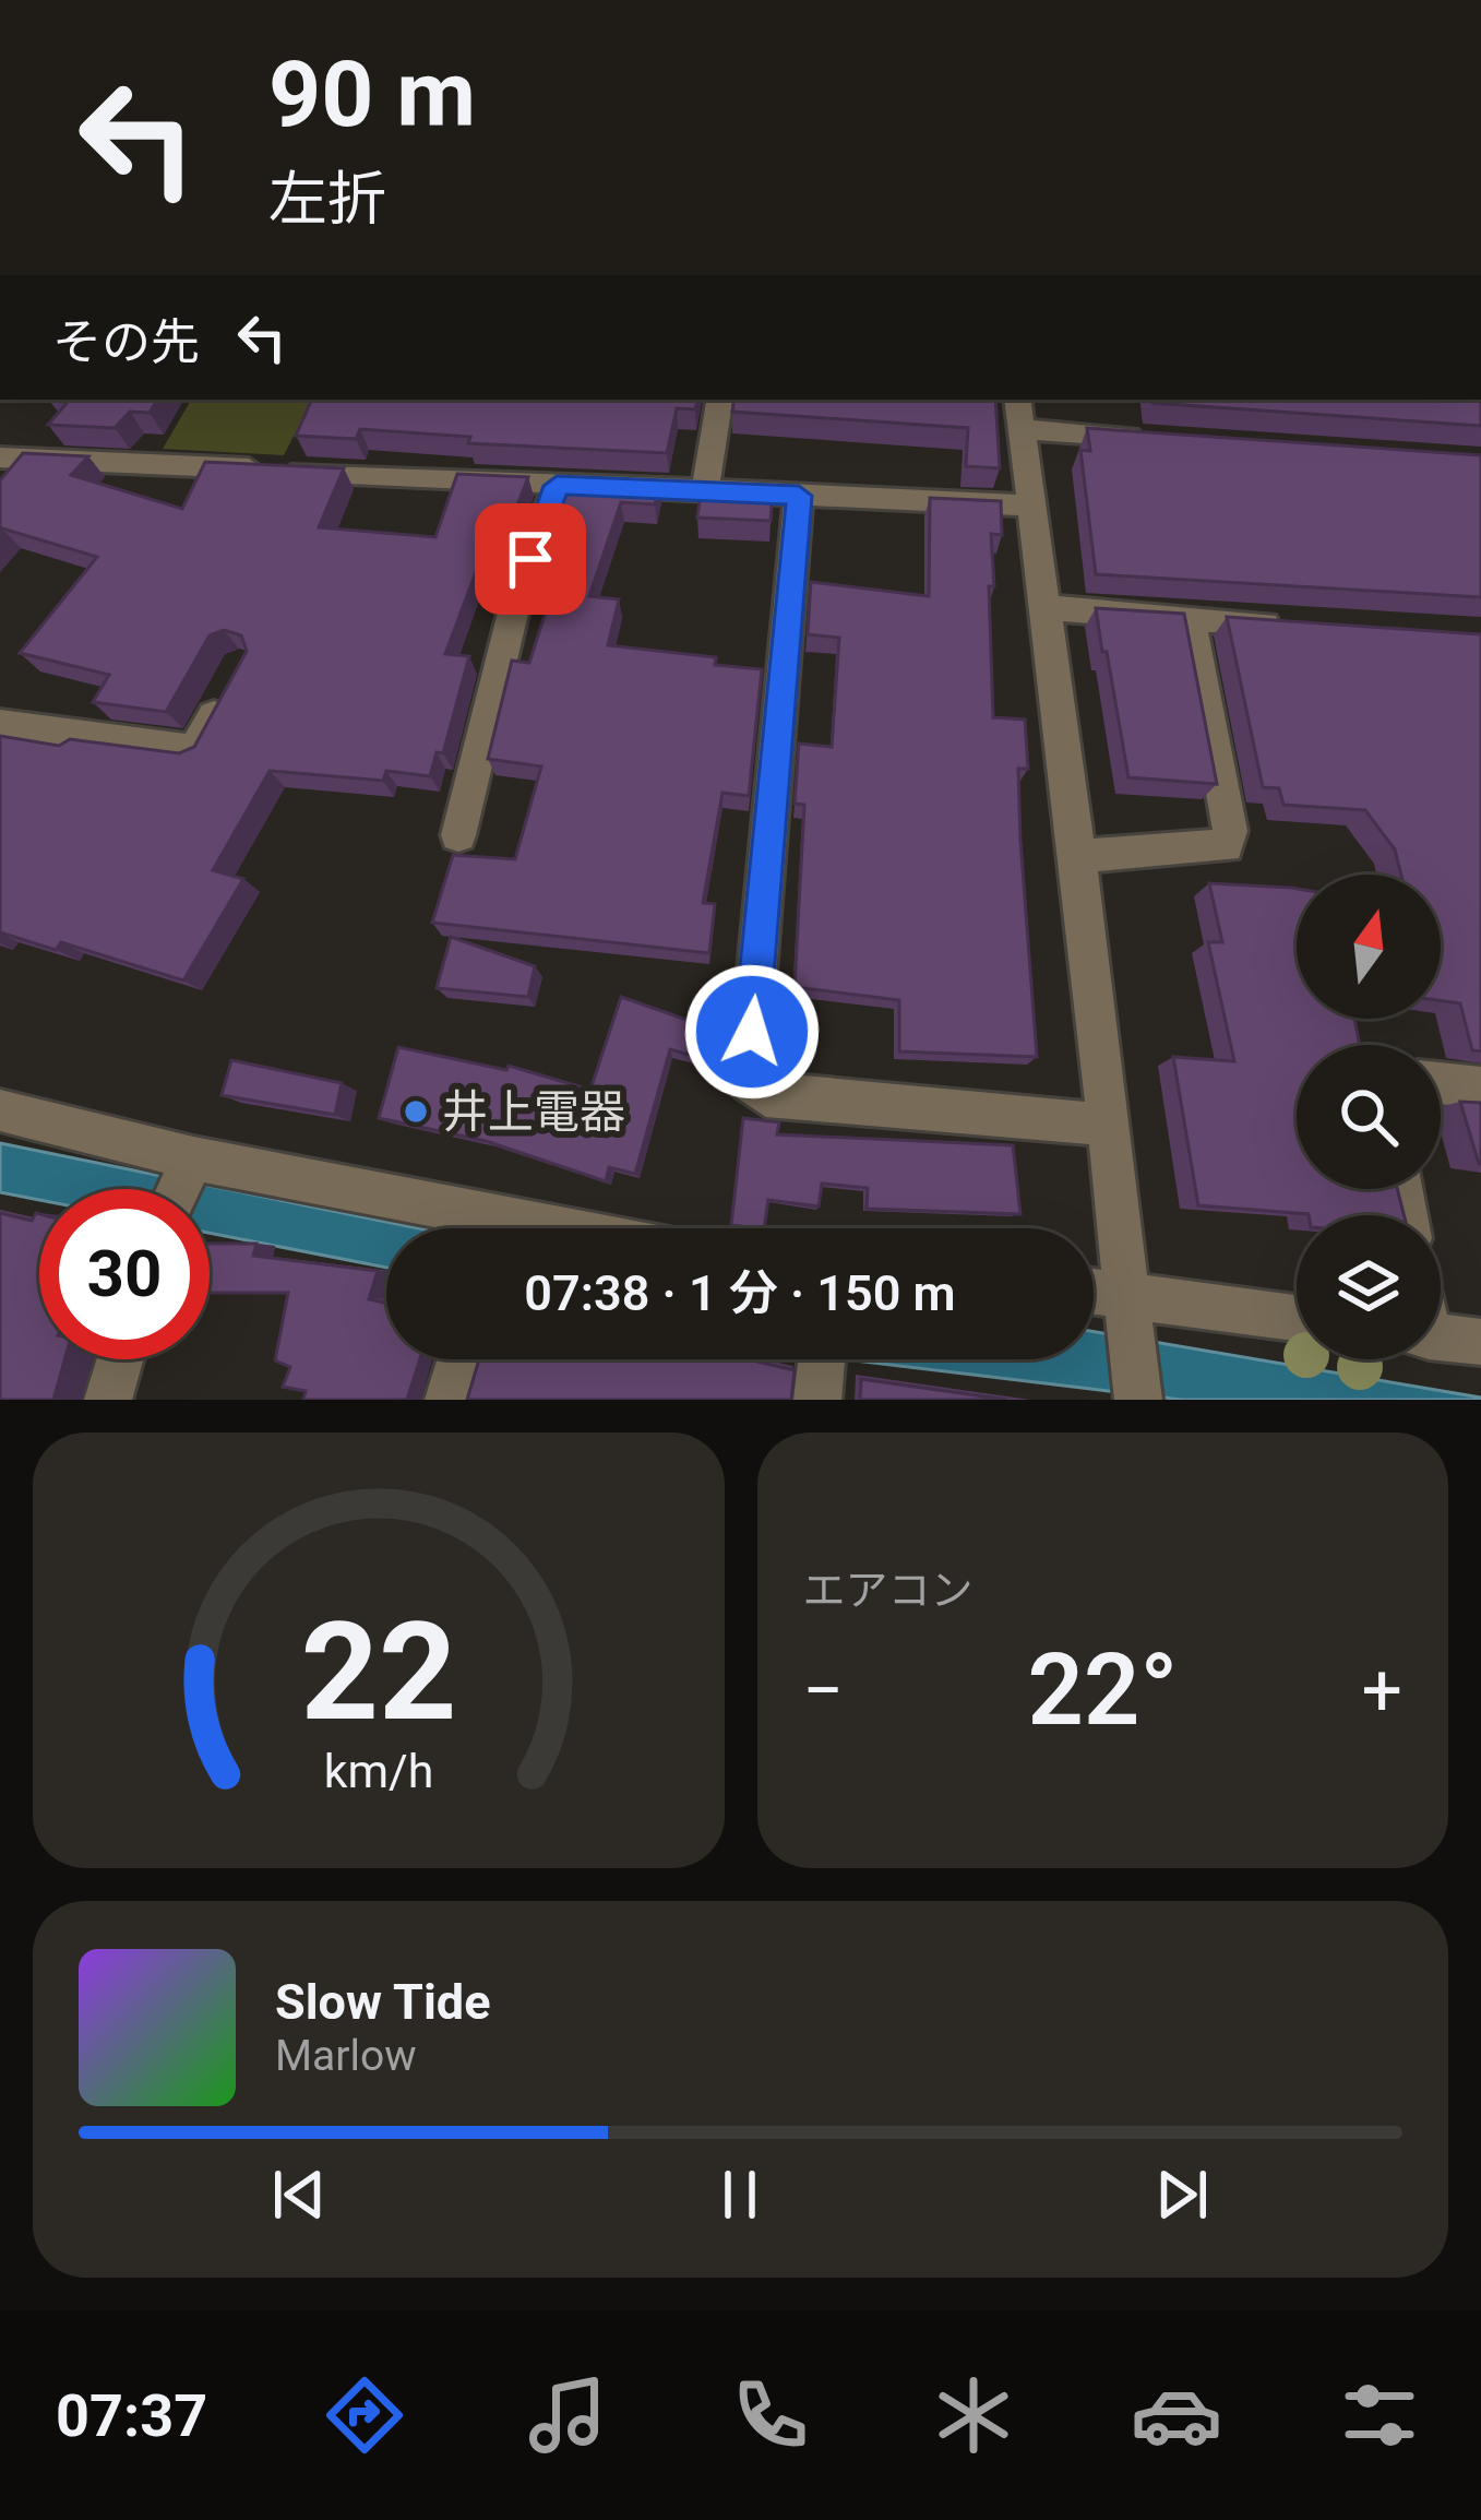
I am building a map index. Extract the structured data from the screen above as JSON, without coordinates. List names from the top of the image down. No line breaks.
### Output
{"places":["井上電器"],"north":"top","page":{"turn":["90 m","左折"],"then":"その先","limit":"30","trip":"07:38 · 1 分 · 150 m","tile":"エアコン","heat":["−","22°","+"],"song":["Slow Tide","Marlow"],"tabs":"07:37","gauge":["22","km/h"]}}
